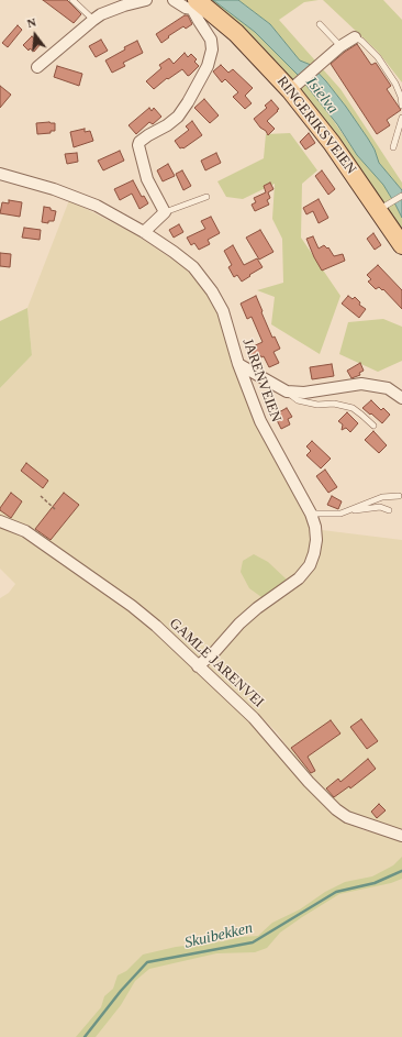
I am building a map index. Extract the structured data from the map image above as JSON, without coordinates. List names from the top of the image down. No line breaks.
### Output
{"streets":{"main road":["RINGERIKSVEIEN"],"street":["JARENVEIEN","GAMLE JARENVEI"]},"crossings":[["JARENVEIEN","GAMLE JARENVEI"]],"water":["Isielva","Skuibekken"],"north":"top"}
